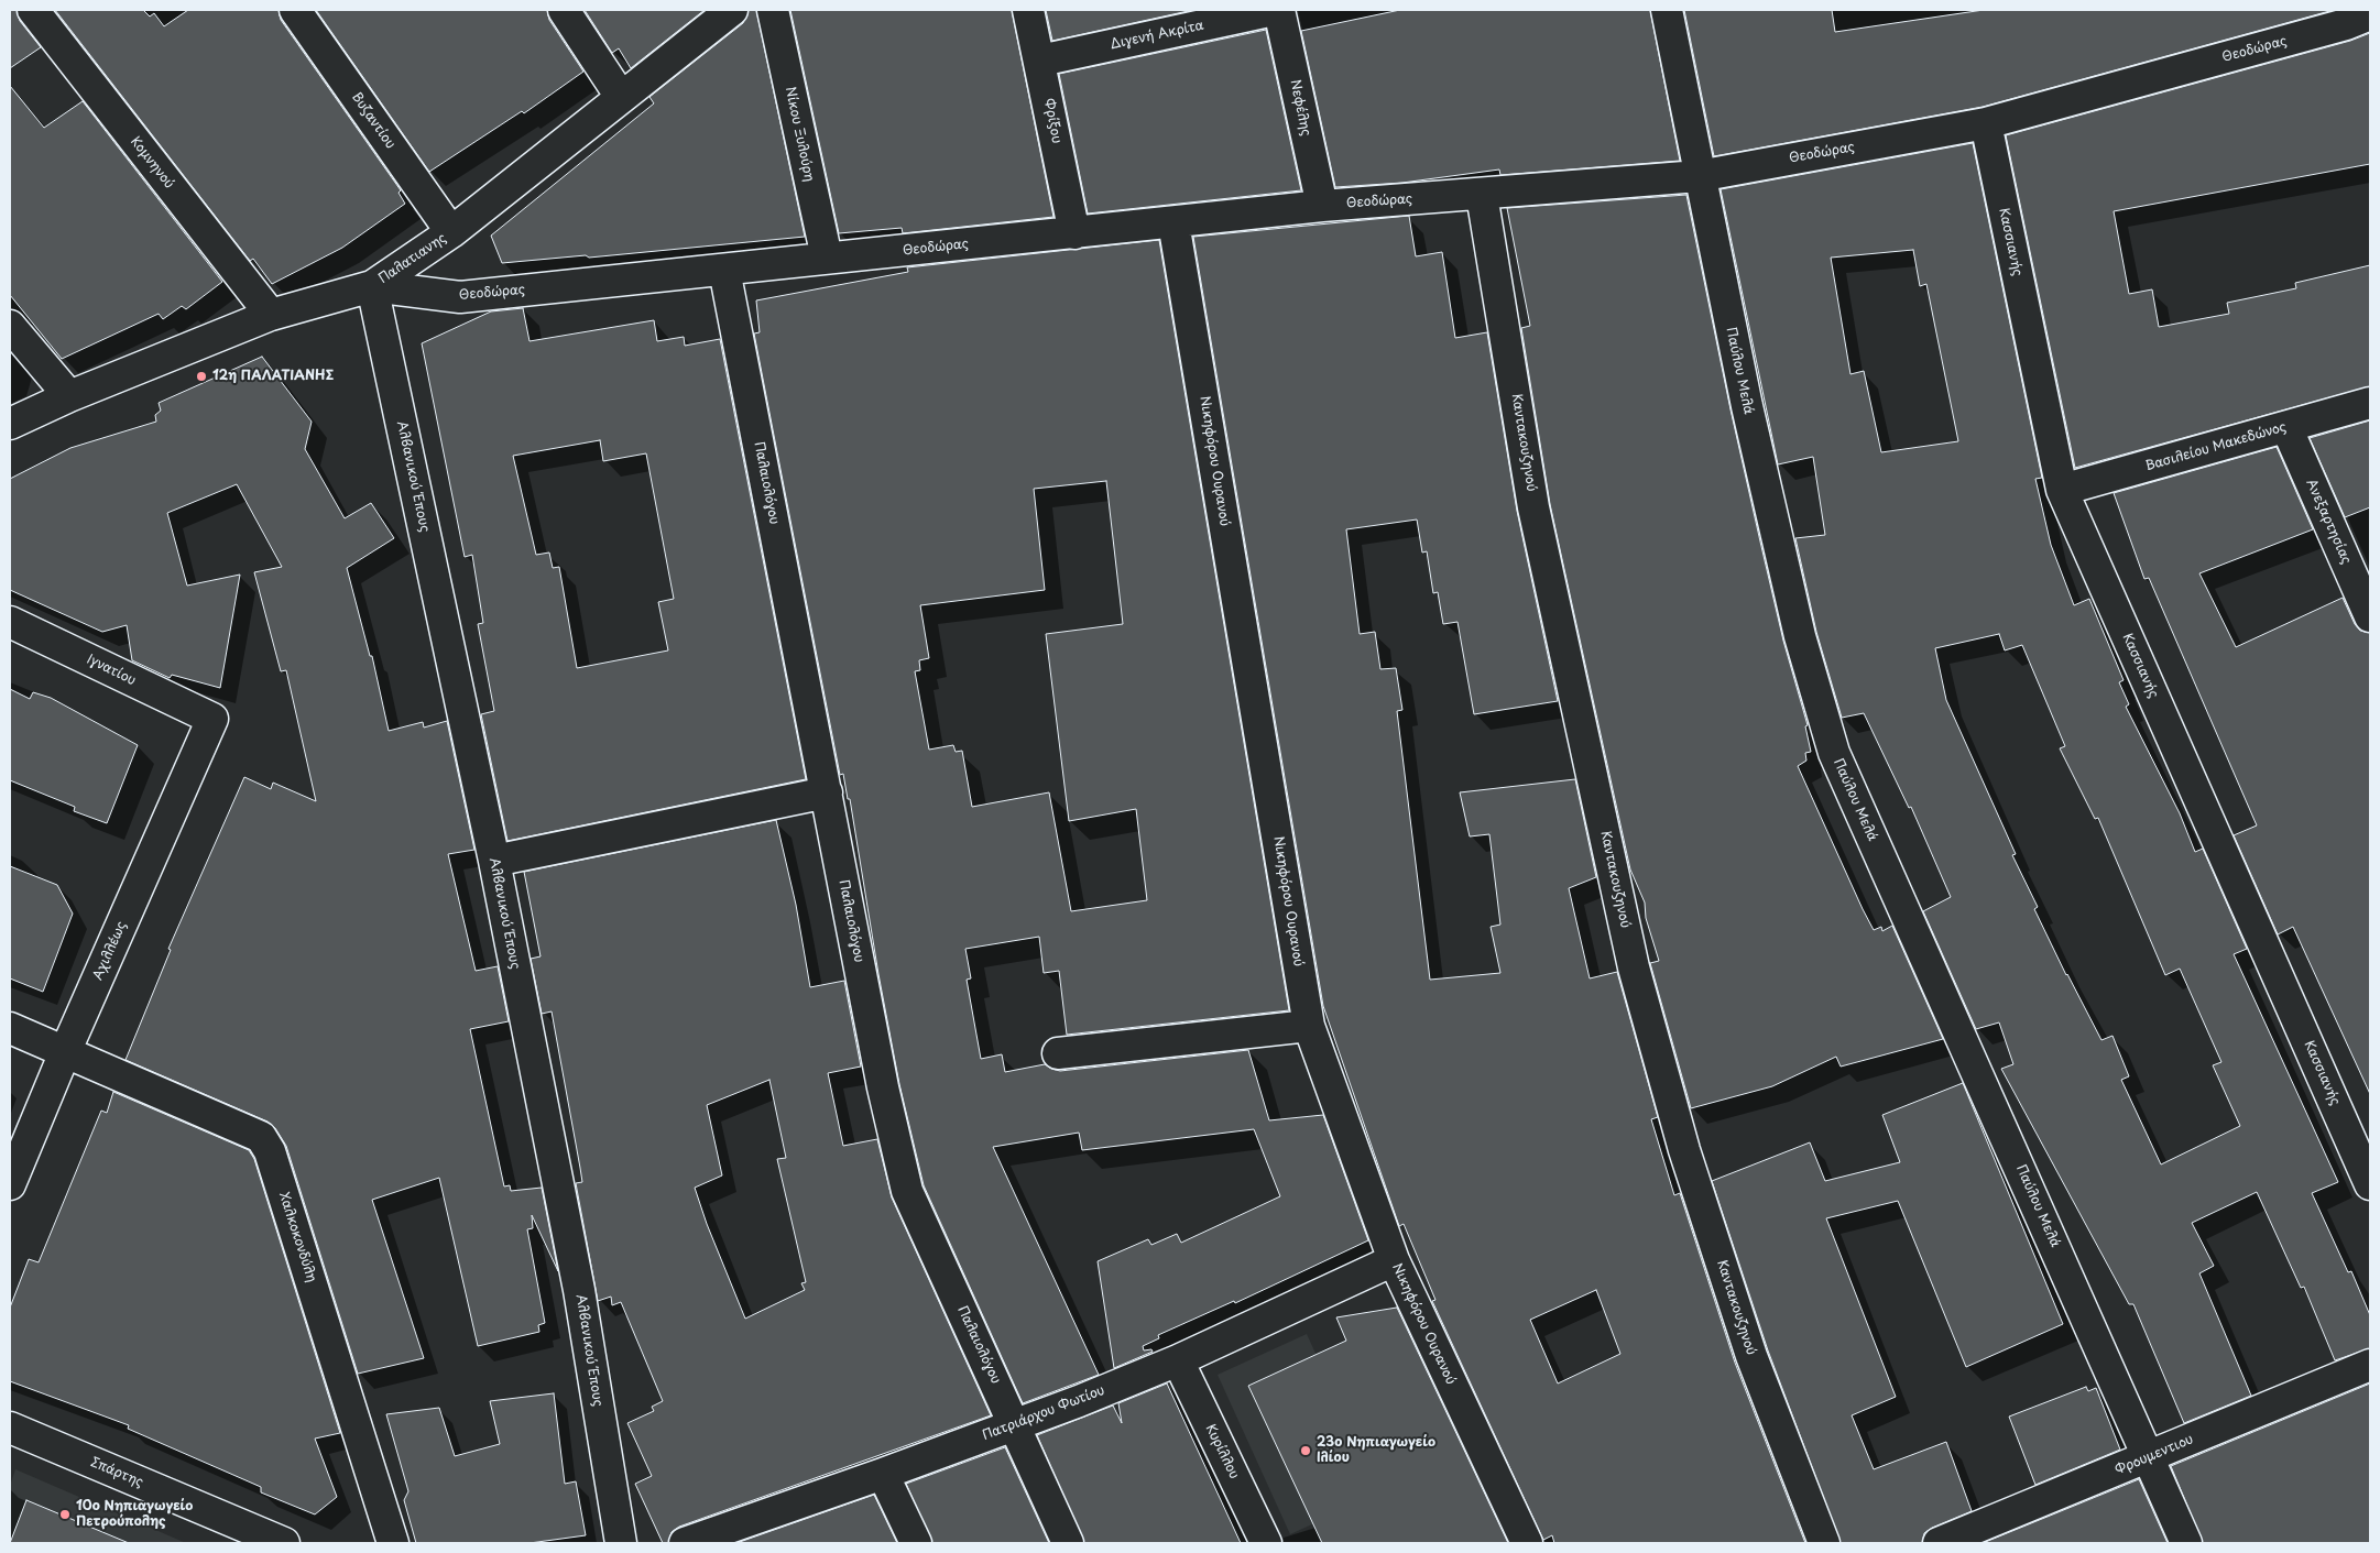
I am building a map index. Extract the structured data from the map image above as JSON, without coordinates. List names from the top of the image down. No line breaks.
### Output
{"streets":{"street":["Διγενή Ακρίτα","Θεοδώρας","Νεφέλης","Βυζαντίου","Φρίξου","Νίκου Ξυλούρη","Κομνηνού","Κασσιανής","Παλατιανης","Παύλου Μελά","Καντακουζηνού","Βασιλείου Μακεδώνος","Νικηφόρου Ουρανού","Αλβανικού Έπους","Παλαιολόγου","Ανεξαρτησίας","Ιγνατίου","Αχιλλέως","Χαλκοκονδύλη","Πατριάρχου Φωτίου","Κυρίλλου","Φρουμεντιου","Σπάρτης"]},"crossings":[["Διγενή Ακρίτα","Φρίξου"],["Θεοδώρας","Νεφέλης"],["Θεοδώρας","Φρίξου"],["Θεοδώρας","Νίκου Ξυλούρη"],["Θεοδώρας","Κασσιανής"],["Θεοδώρας","Παλατιανης"],["Θεοδώρας","Παύλου Μελά"],["Θεοδώρας","Καντακουζηνού"],["Θεοδώρας","Νικηφόρου Ουρανού"],["Θεοδώρας","Αλβανικού Έπους"],["Θεοδώρας","Παλαιολόγου"],["Βυζαντίου","Παλατιανης"],["Κομνηνού","Παλατιανης"],["Κασσιανής","Βασιλείου Μακεδώνος"],["Παλατιανης","Αλβανικού Έπους"],["Παύλου Μελά","Φρουμεντιου"],["Βασιλείου Μακεδώνος","Ανεξαρτησίας"],["Νικηφόρου Ουρανού","Πατριάρχου Φωτίου"],["Παλαιολόγου","Πατριάρχου Φωτίου"],["Ιγνατίου","Αχιλλέως"],["Αχιλλέως","Χαλκοκονδύλη"],["Πατριάρχου Φωτίου","Κυρίλλου"]],"places":["12η ΠΑΛΑΤΙΑΝΗΣ","23ο Νηπιαγωγείο Ιλίου","10ο Νηπιαγωγείο Πετρούπολης"]}
